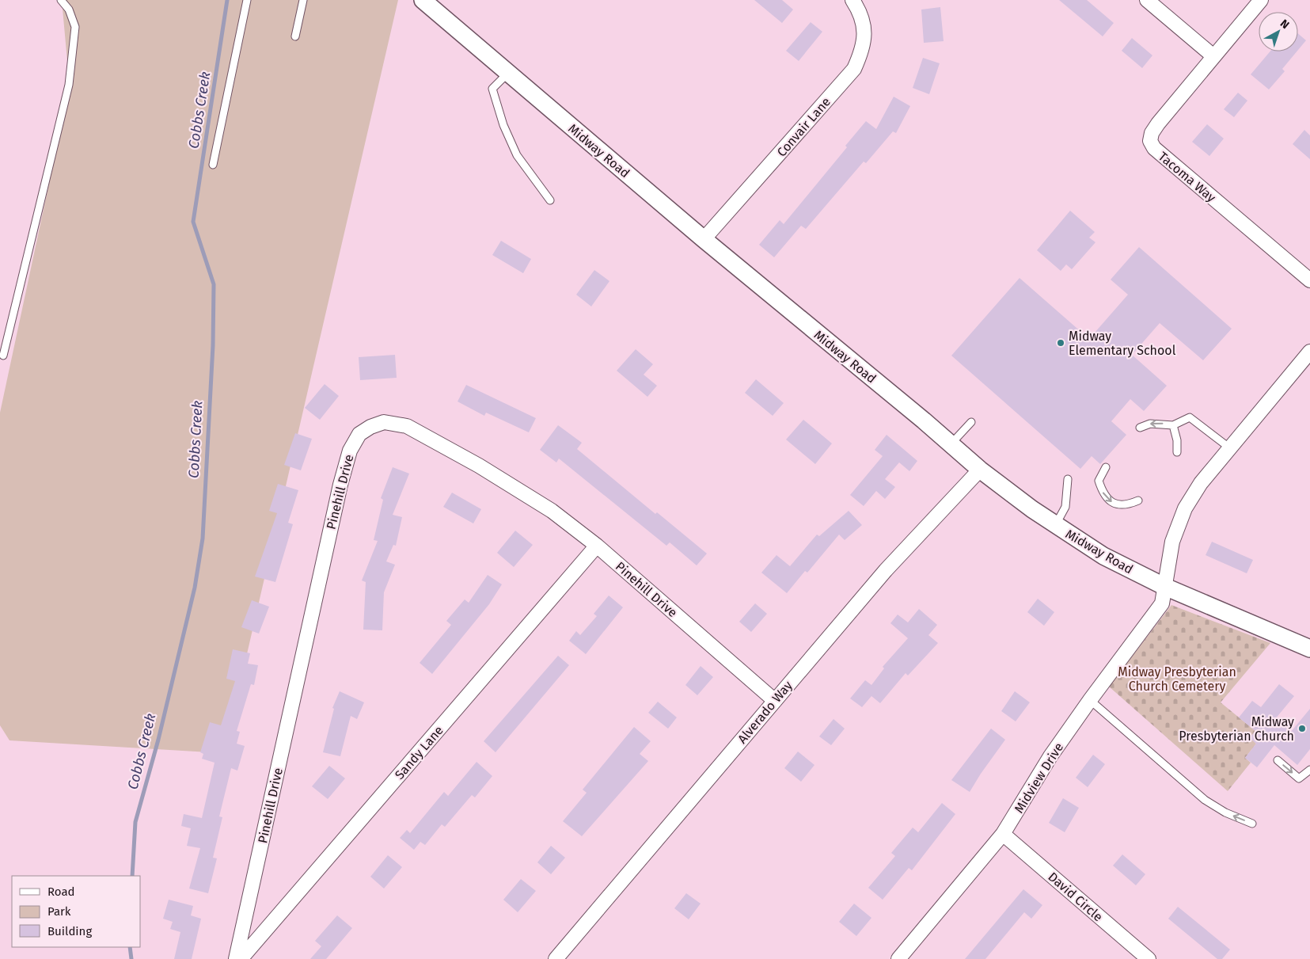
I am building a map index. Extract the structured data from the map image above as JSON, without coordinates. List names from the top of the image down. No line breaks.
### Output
{"streets":{"street":["Convair Lane","Midway Road","Tacoma Way","Pinehill Drive","Alverado Way","Sandy Lane","Midview Drive","David Circle"]},"crossings":[["Convair Lane","Midway Road"],["Midway Road","Alverado Way"],["Midway Road","Midview Drive"],["Pinehill Drive","Alverado Way"],["Pinehill Drive","Sandy Lane"],["Midview Drive","David Circle"]],"water":["Cobbs Creek"],"parks":["Midway Presbyterian Church Cemetery"],"places":["Midway Elementary School","Midway Presbyterian Church"],"legend":["Road","Park","Building"],"north":"top right"}
